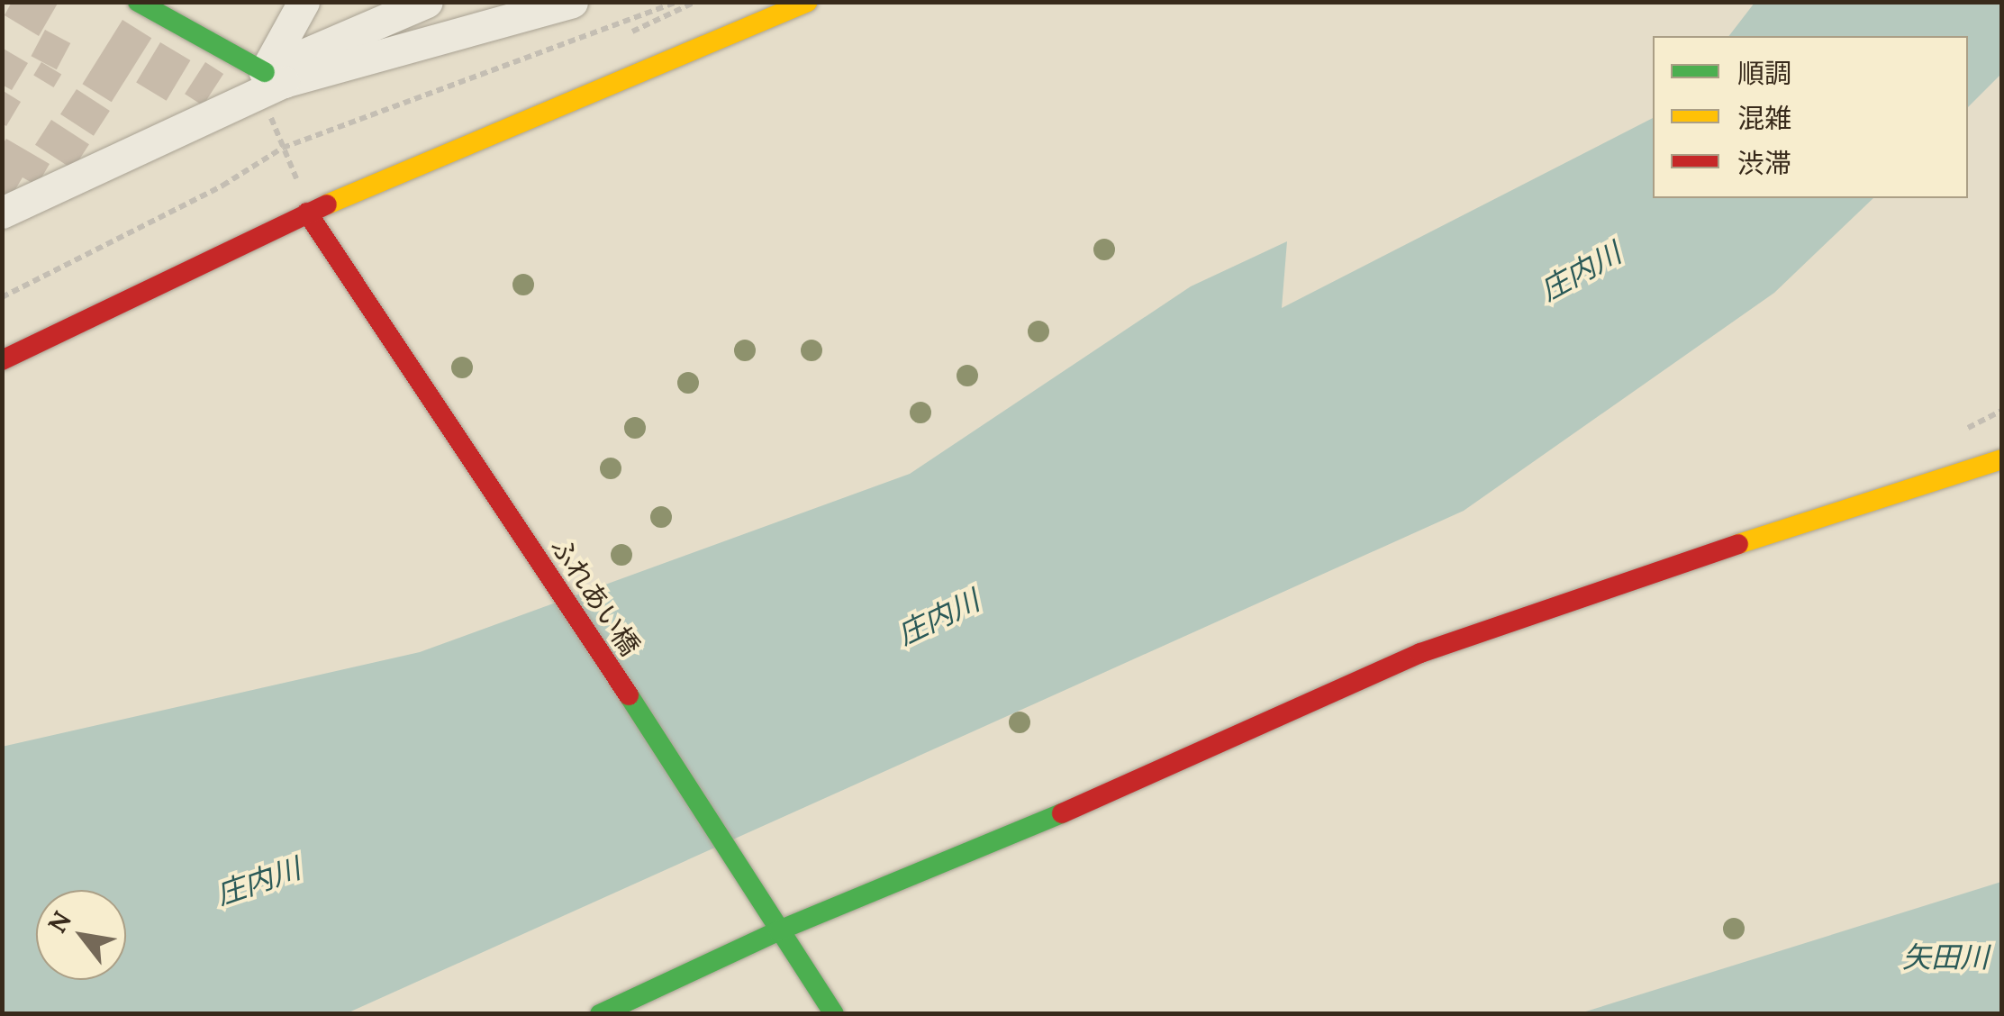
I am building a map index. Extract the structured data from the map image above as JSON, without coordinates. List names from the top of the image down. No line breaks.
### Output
{"streets":{"street":["ふれあい橋"]},"water":["庄内川","矢田川"],"legend":["順調","混雑","渋滞"],"north":"top left"}
